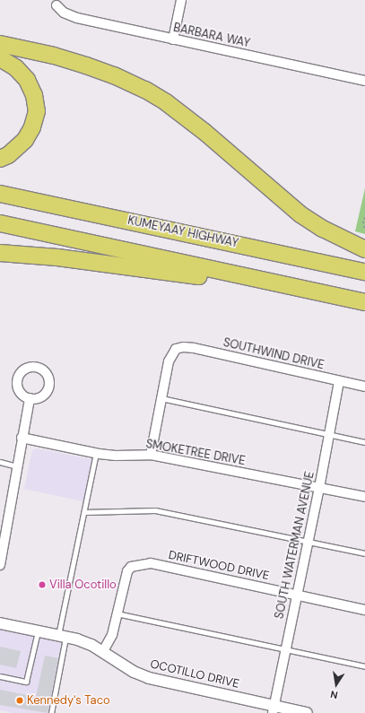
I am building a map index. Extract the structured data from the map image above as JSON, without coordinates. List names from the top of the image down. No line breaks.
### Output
{"streets":{"highway":["KUMEYAAY HIGHWAY"],"street":["BARBARA WAY","SOUTHWIND DRIVE","SMOKETREE DRIVE","SOUTH WATERMAN AVENUE","DRIFTWOOD DRIVE","OCOTILLO DRIVE"]},"crossings":[["SOUTHWIND DRIVE","SOUTH WATERMAN AVENUE"],["SMOKETREE DRIVE","SOUTH WATERMAN AVENUE"],["SOUTH WATERMAN AVENUE","DRIFTWOOD DRIVE"],["SOUTH WATERMAN AVENUE","OCOTILLO DRIVE"]],"places":["Villa Ocotillo","Kennedy's Taco"],"north":"bottom"}
